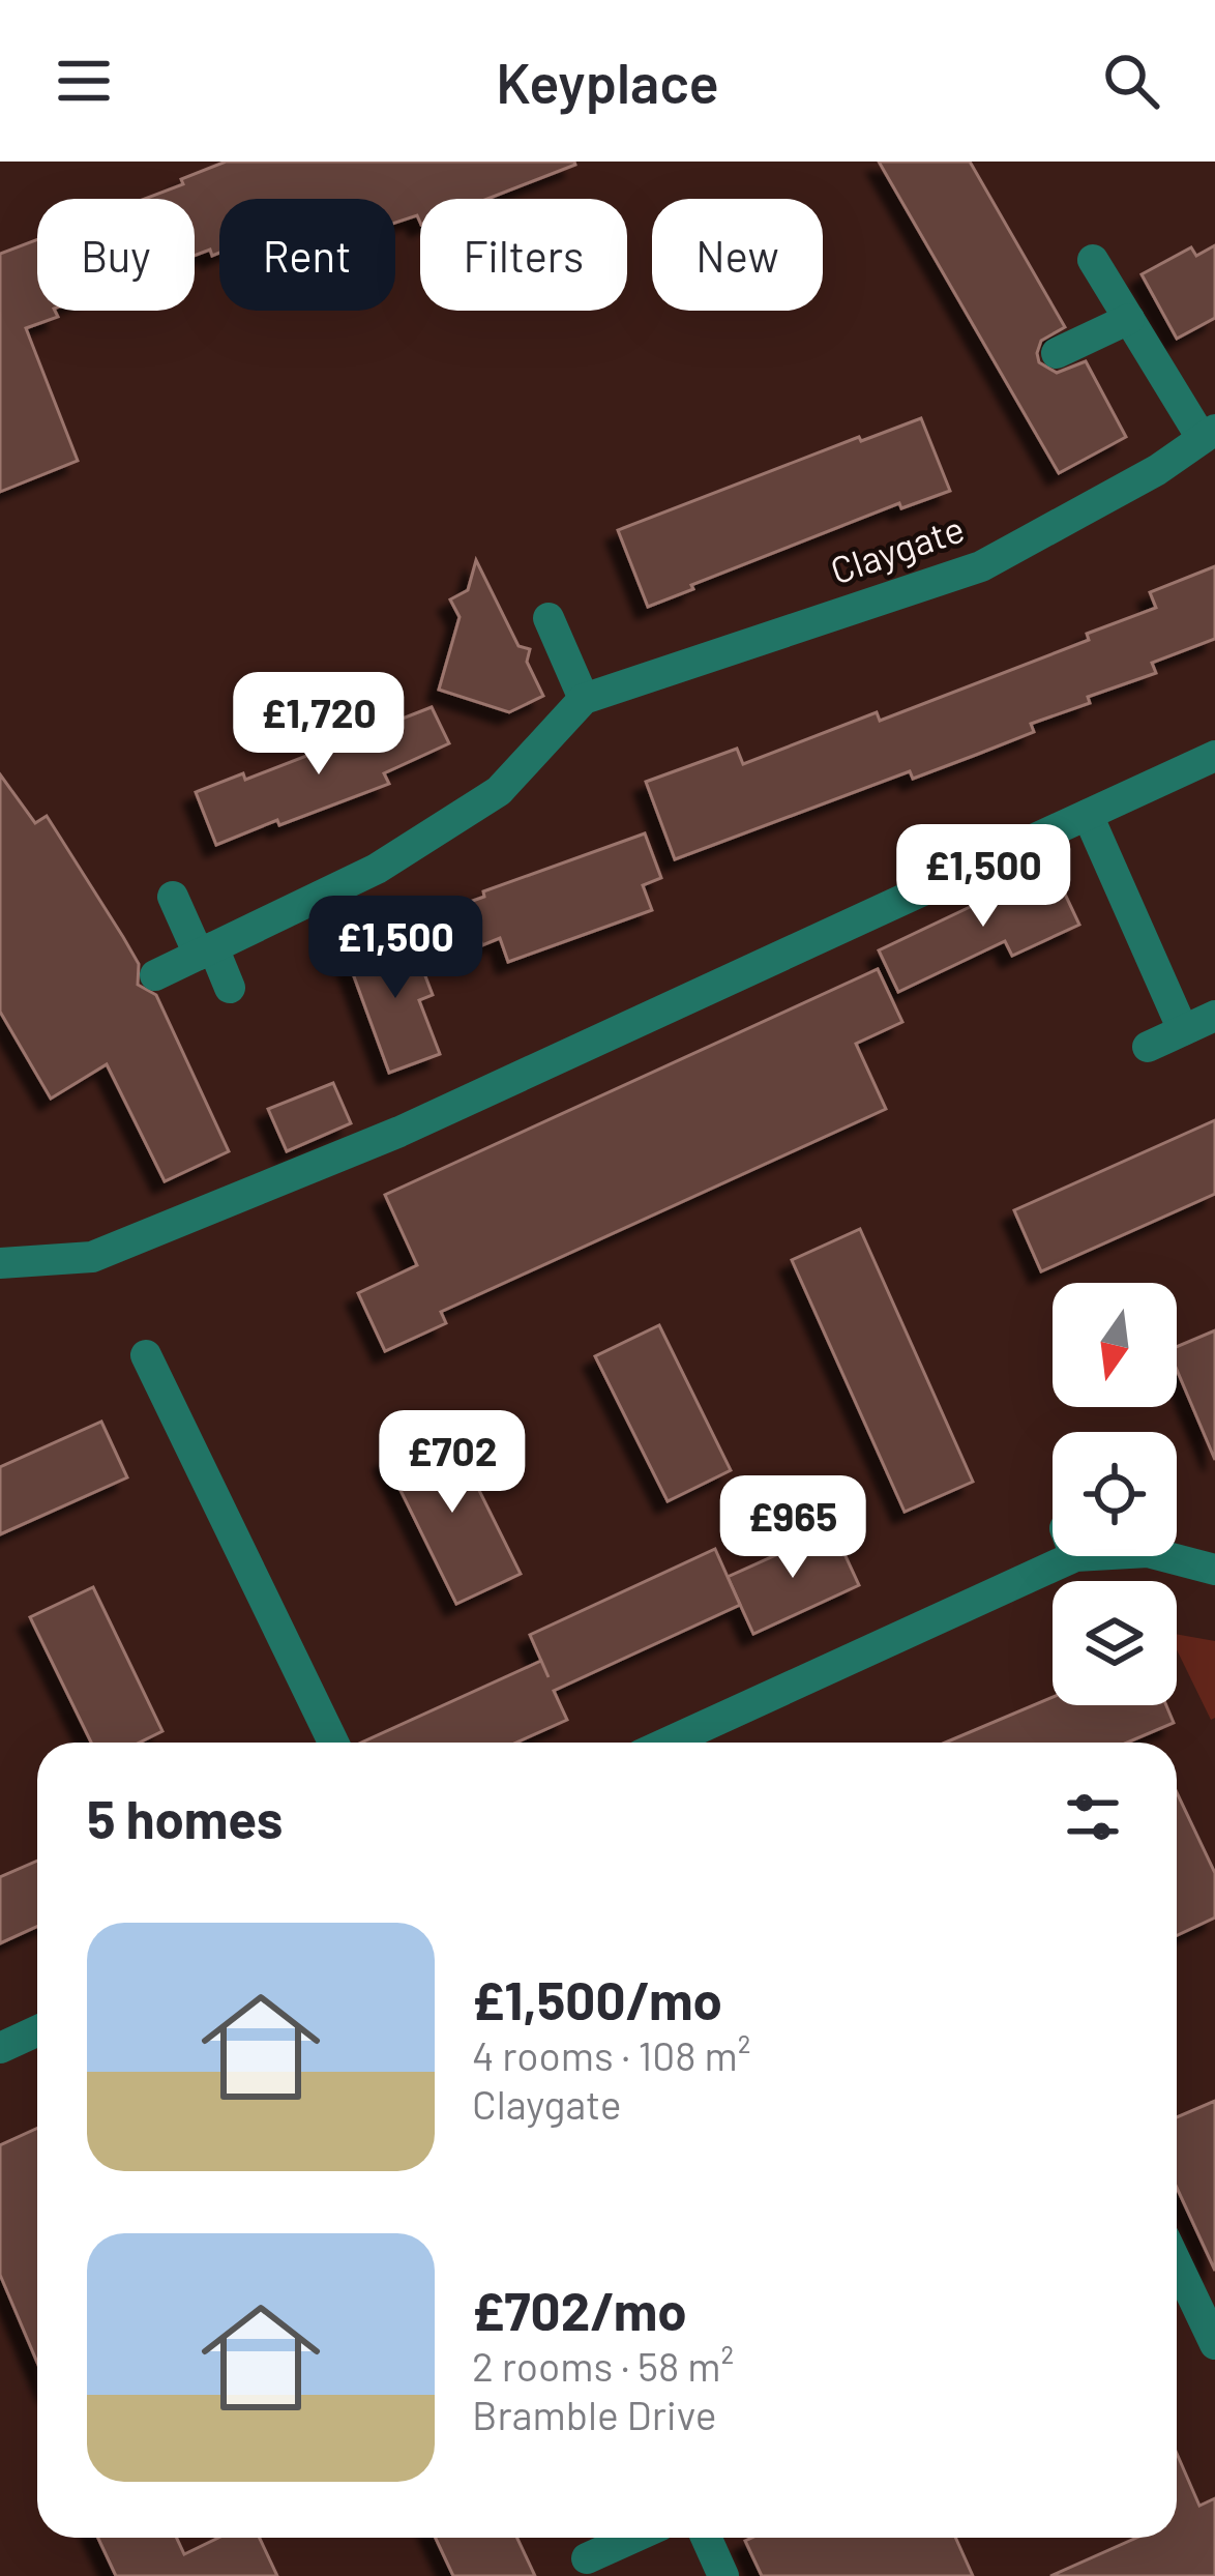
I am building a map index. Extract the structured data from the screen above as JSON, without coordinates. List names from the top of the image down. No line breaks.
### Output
{"streets":{"street":["Claygate"]},"north":"bottom","page":{"header":"Keyplace","chip":["Buy","Rent","Filters","New"],"price":["£1,720","£1,500","£1,500","£702","£965"],"heading":"5 homes","list":[{"name":"£1,500/mo","note":"4 rooms · 108 m² · Claygate"},{"name":"£702/mo","note":"2 rooms · 58 m² · Bramble Drive"}]}}
